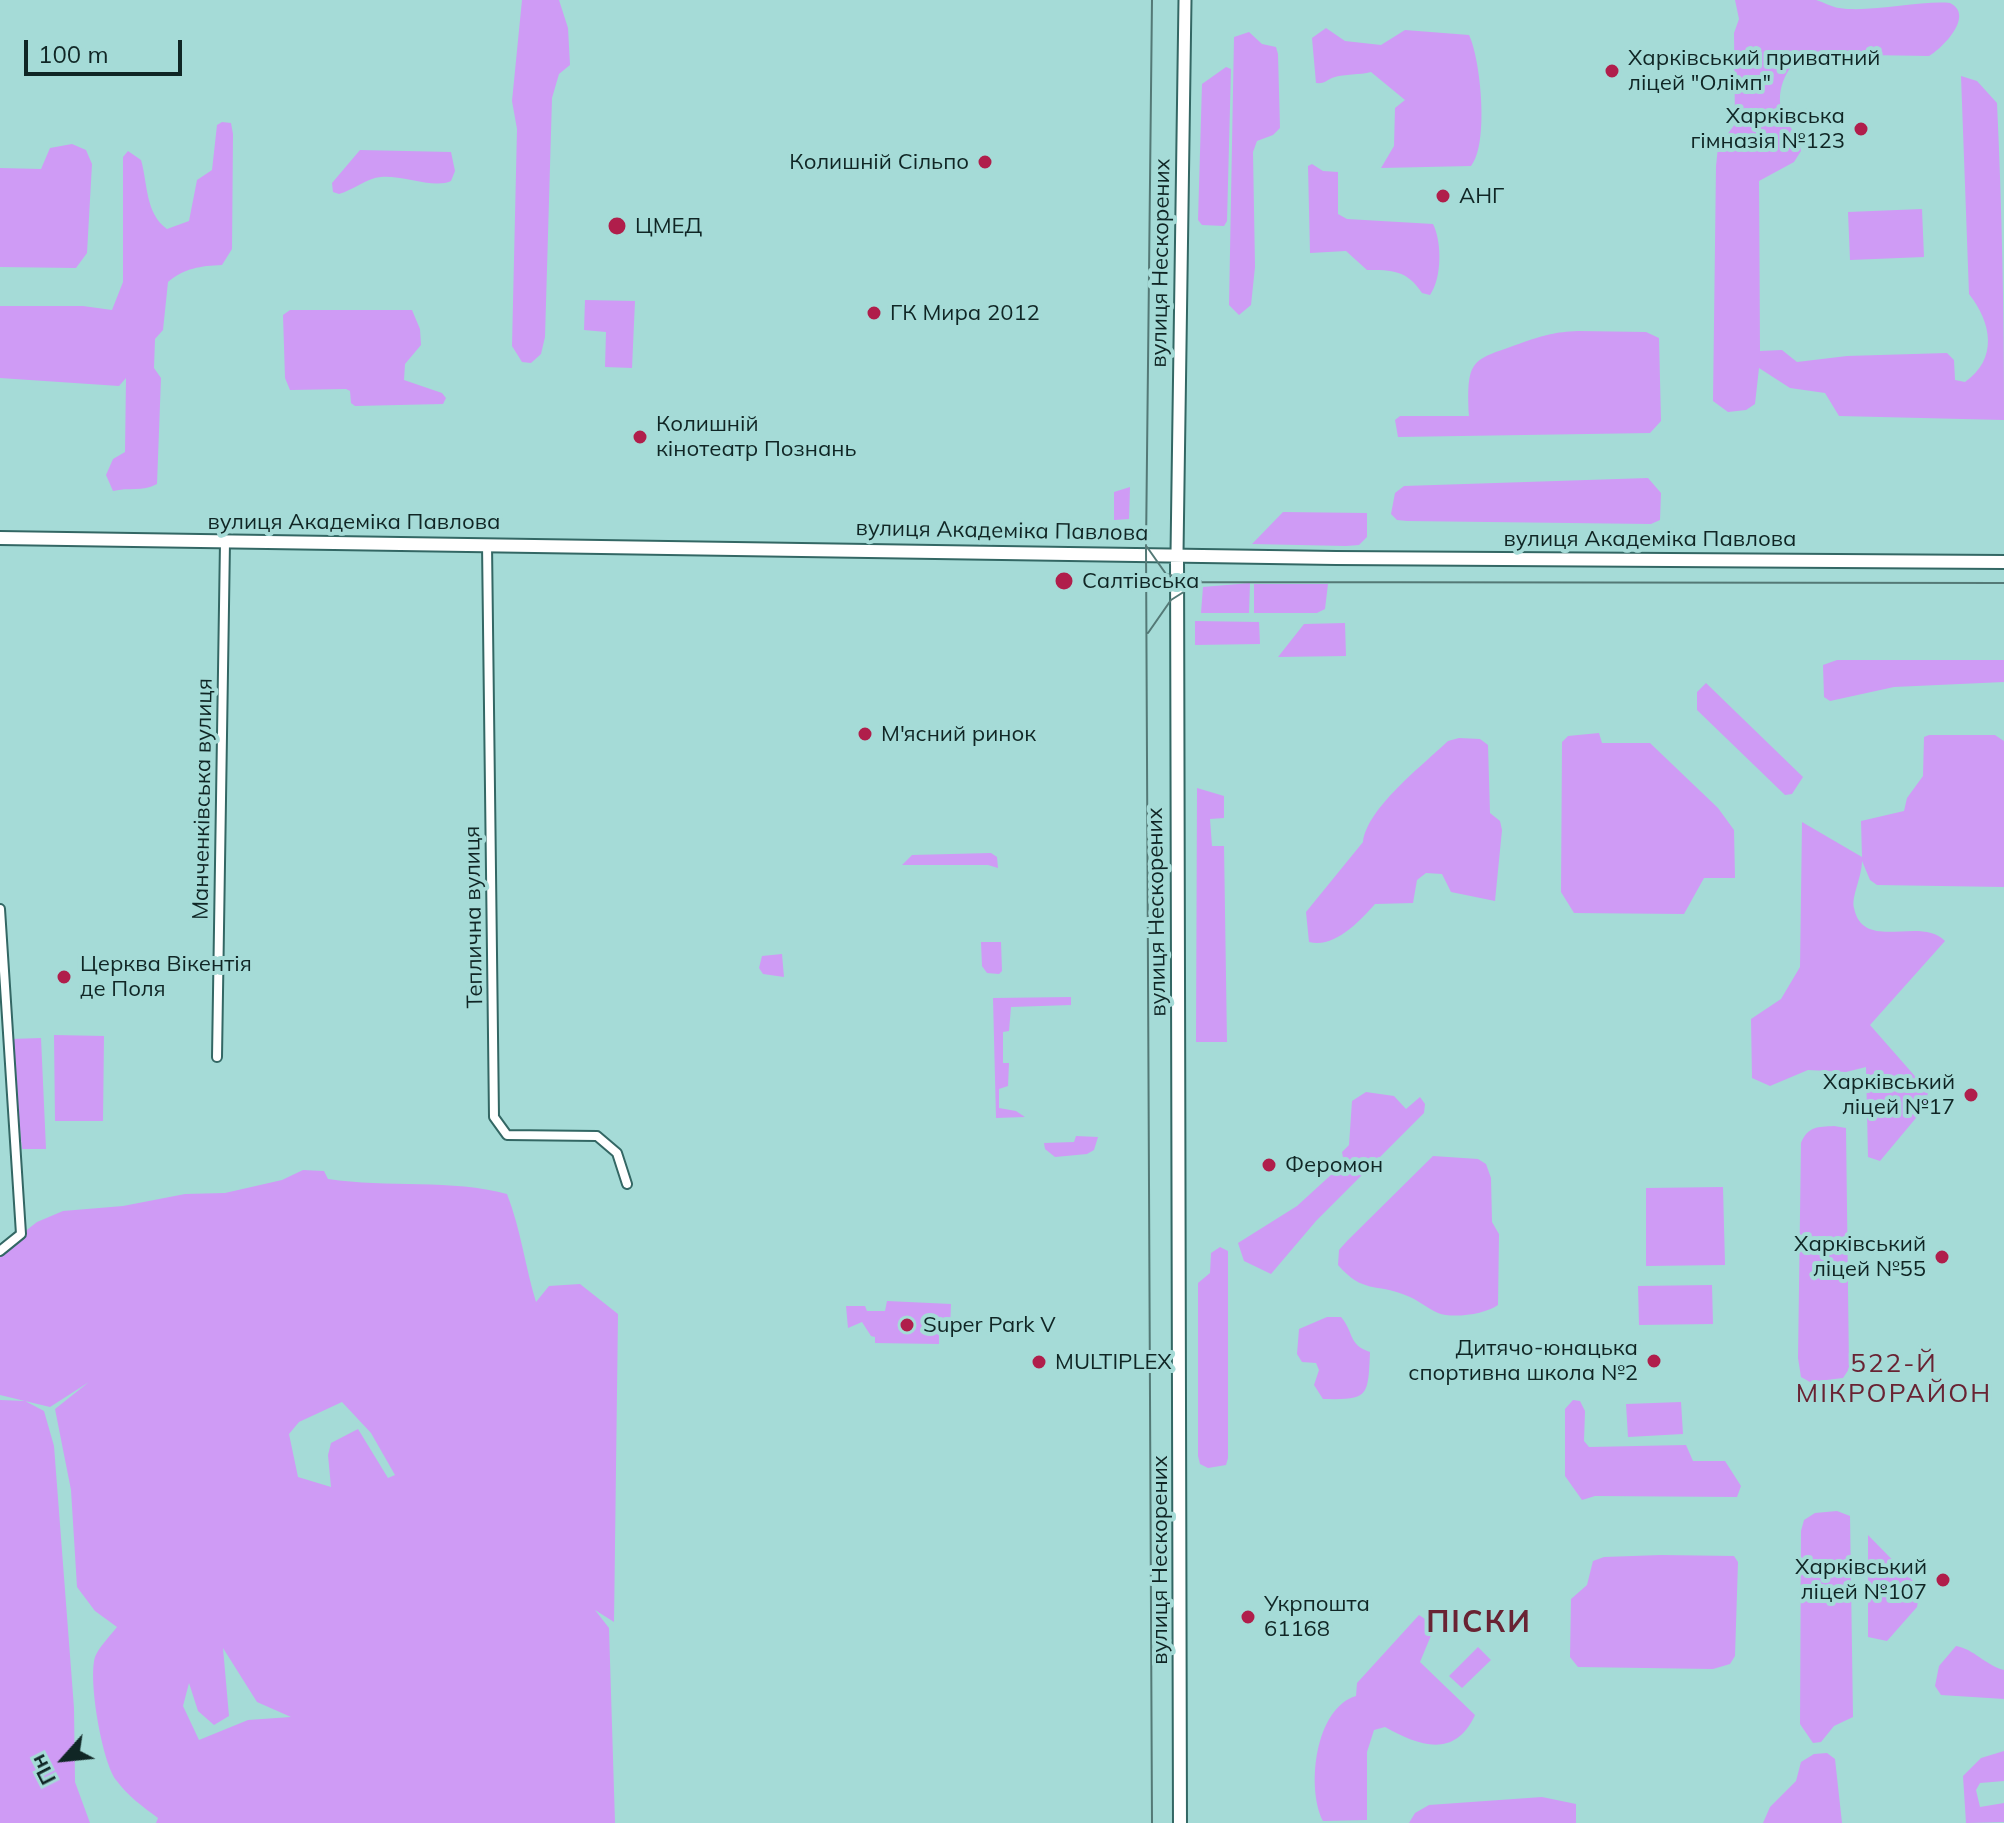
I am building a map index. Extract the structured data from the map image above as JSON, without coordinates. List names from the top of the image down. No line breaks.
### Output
{"streets":{"main road":["вулиця Нескорених","вулиця Академіка Павлова"],"street":["Манченківська вулиця","Теплична вулиця"]},"crossings":[["вулиця Нескорених","вулиця Академіка Павлова"],["вулиця Академіка Павлова","Манченківська вулиця"],["вулиця Академіка Павлова","Теплична вулиця"]],"districts":["522-Й МІКРОРАЙОН","ПІСКИ"],"places":["Харківський приватний ліцей \"Олімп\"","Харківська гімназія №123","Колишній Сільпо","АНГ","ЦМЕД","ГК Мира 2012","Колишній кінотеатр Познань","Салтівська","М'ясний ринок","Церква Вікентія де Поля","Харківський ліцей №17","Феромон","Харківський ліцей №55","Super Park V","Дитячо-юнацька спортивна школа №2","MULTIPLEX","Харківський ліцей №107","Укрпошта 61168"],"scale_bar":"100 m","north":"bottom left"}
